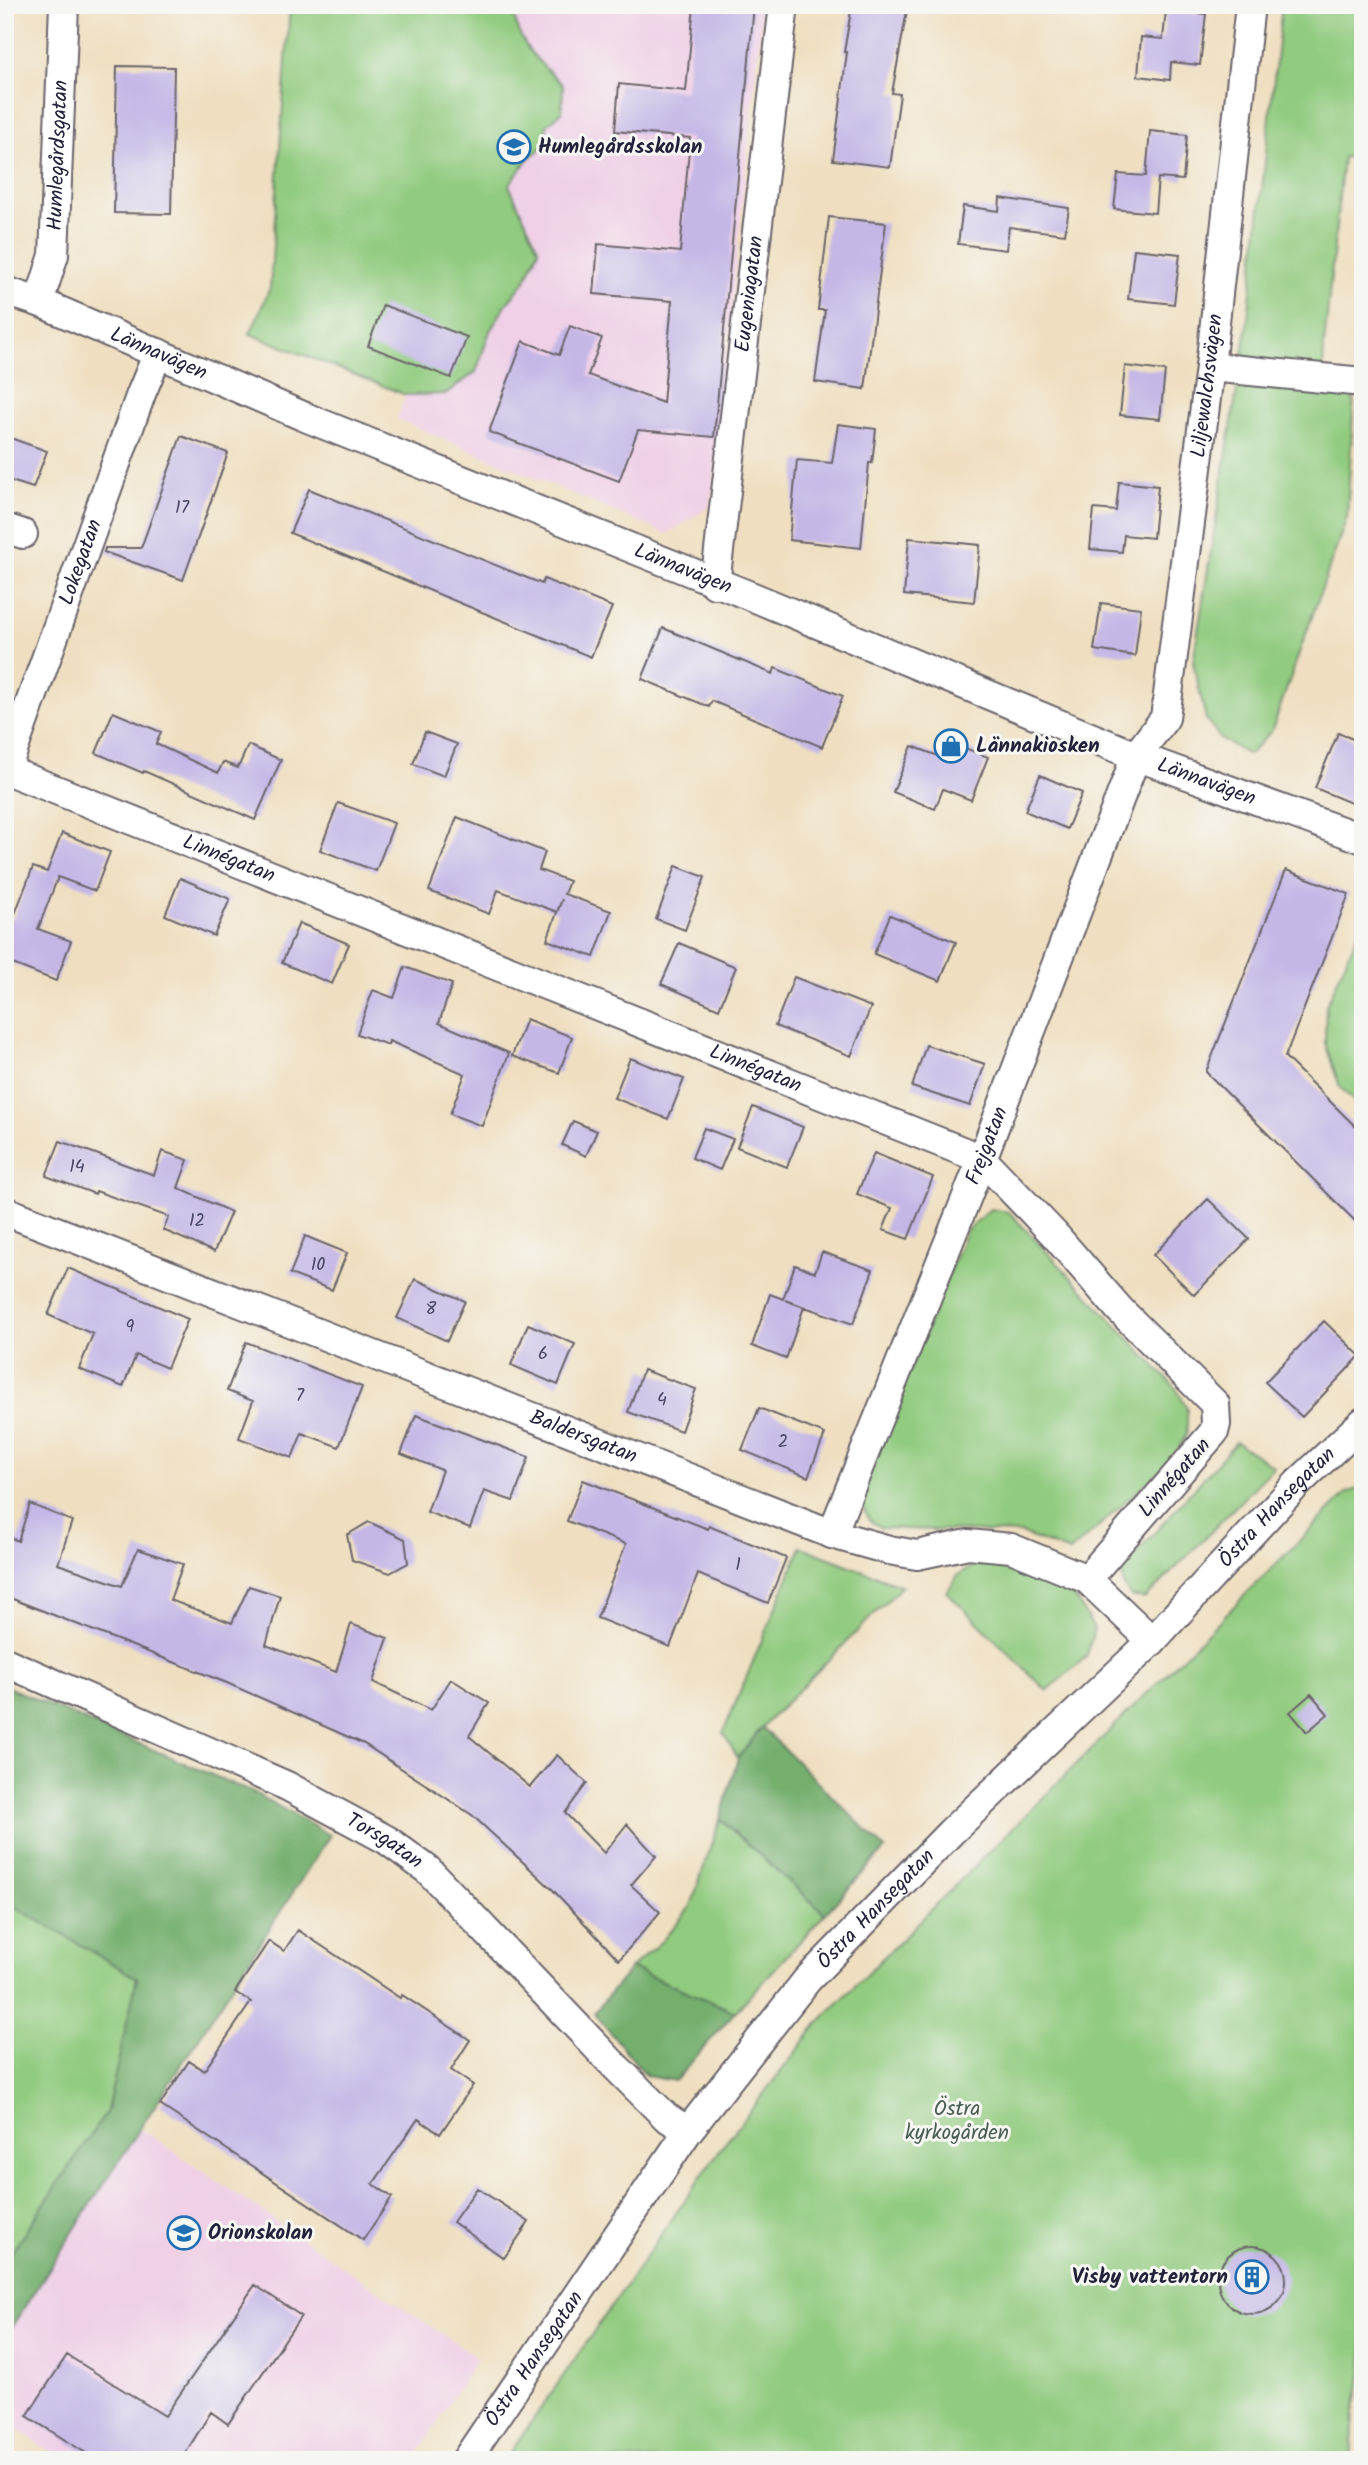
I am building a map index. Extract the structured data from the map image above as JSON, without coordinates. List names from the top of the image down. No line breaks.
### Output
{"streets":{"street":["Humlegårdsgatan","Eugeniagatan","Lännavägen","Liljewalchsvägen","Lokegatan","Linnégatan","Frejgatan","Baldersgatan","Östra Hansegatan","Torsgatan"]},"crossings":[["Humlegårdsgatan","Lännavägen"],["Eugeniagatan","Lännavägen"],["Lännavägen","Liljewalchsvägen"],["Lännavägen","Lokegatan"],["Lännavägen","Frejgatan"],["Liljewalchsvägen","Frejgatan"],["Lokegatan","Linnégatan"],["Linnégatan","Frejgatan"],["Linnégatan","Baldersgatan"],["Frejgatan","Baldersgatan"],["Baldersgatan","Östra Hansegatan"],["Östra Hansegatan","Torsgatan"]],"parks":["Östra kyrkogården"],"places":{"school or university":["Humlegårdsskolan","Orionskolan"],"shop":["Lännakiosken"],"building":["Visby vattentorn"]},"house_numbers":["17","14","12","10","8","9","6","7","4","2","1"]}
